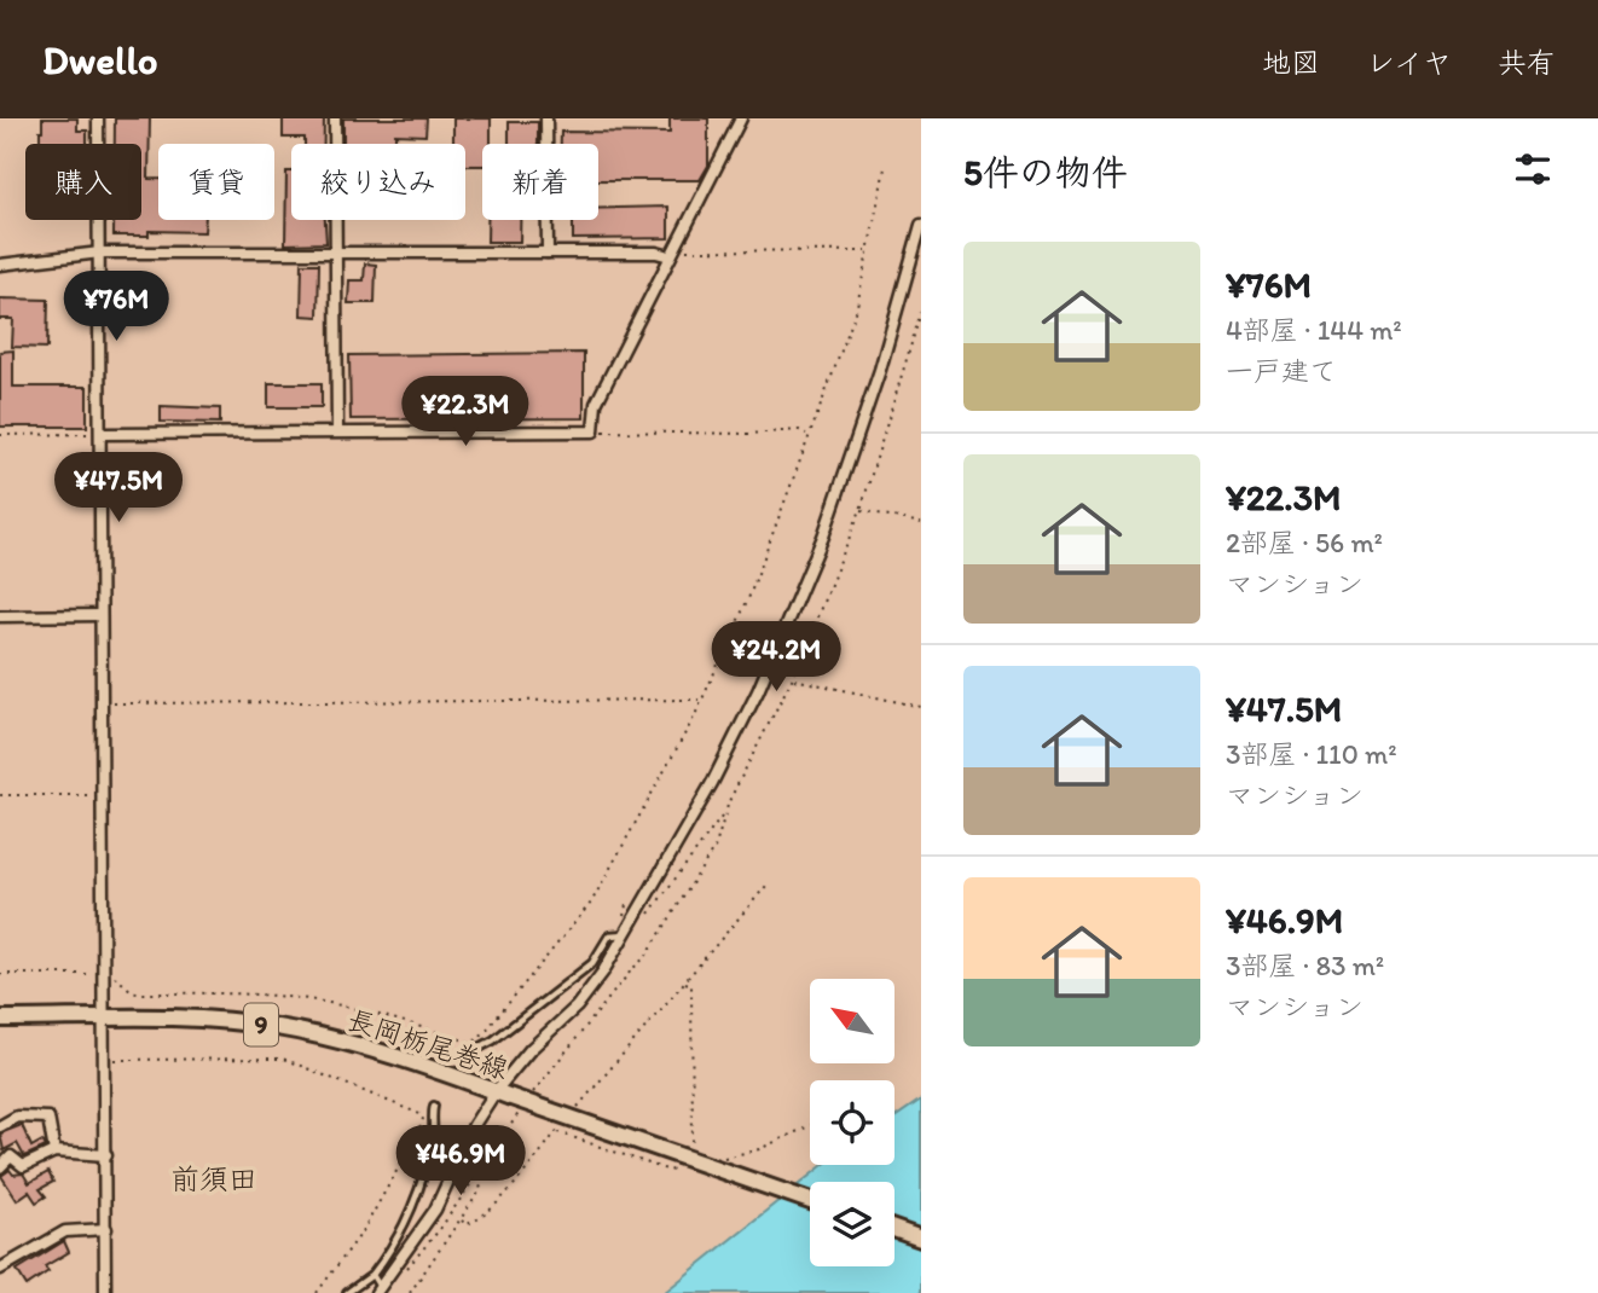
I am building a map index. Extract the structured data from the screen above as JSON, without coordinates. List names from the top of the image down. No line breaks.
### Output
{"streets":{"main road":["9","長岡栃尾巻線"]},"districts":["前須田"],"north":"top left","page":{"header":"Dwello","nav":["地図","レイヤ","共有"],"heading":"5件の物件","chip":["購入","賃貸","絞り込み","新着"],"list":[{"name":"¥76M","note":"4部屋 · 144 m² · 一戸建て"},{"name":"¥22.3M","note":"2部屋 · 56 m² · マンション"},{"name":"¥47.5M","note":"3部屋 · 110 m² · マンション"},{"name":"¥46.9M","note":"3部屋 · 83 m² · マンション"}],"price":["¥76M","¥22.3M","¥47.5M","¥24.2M","¥46.9M"]}}
